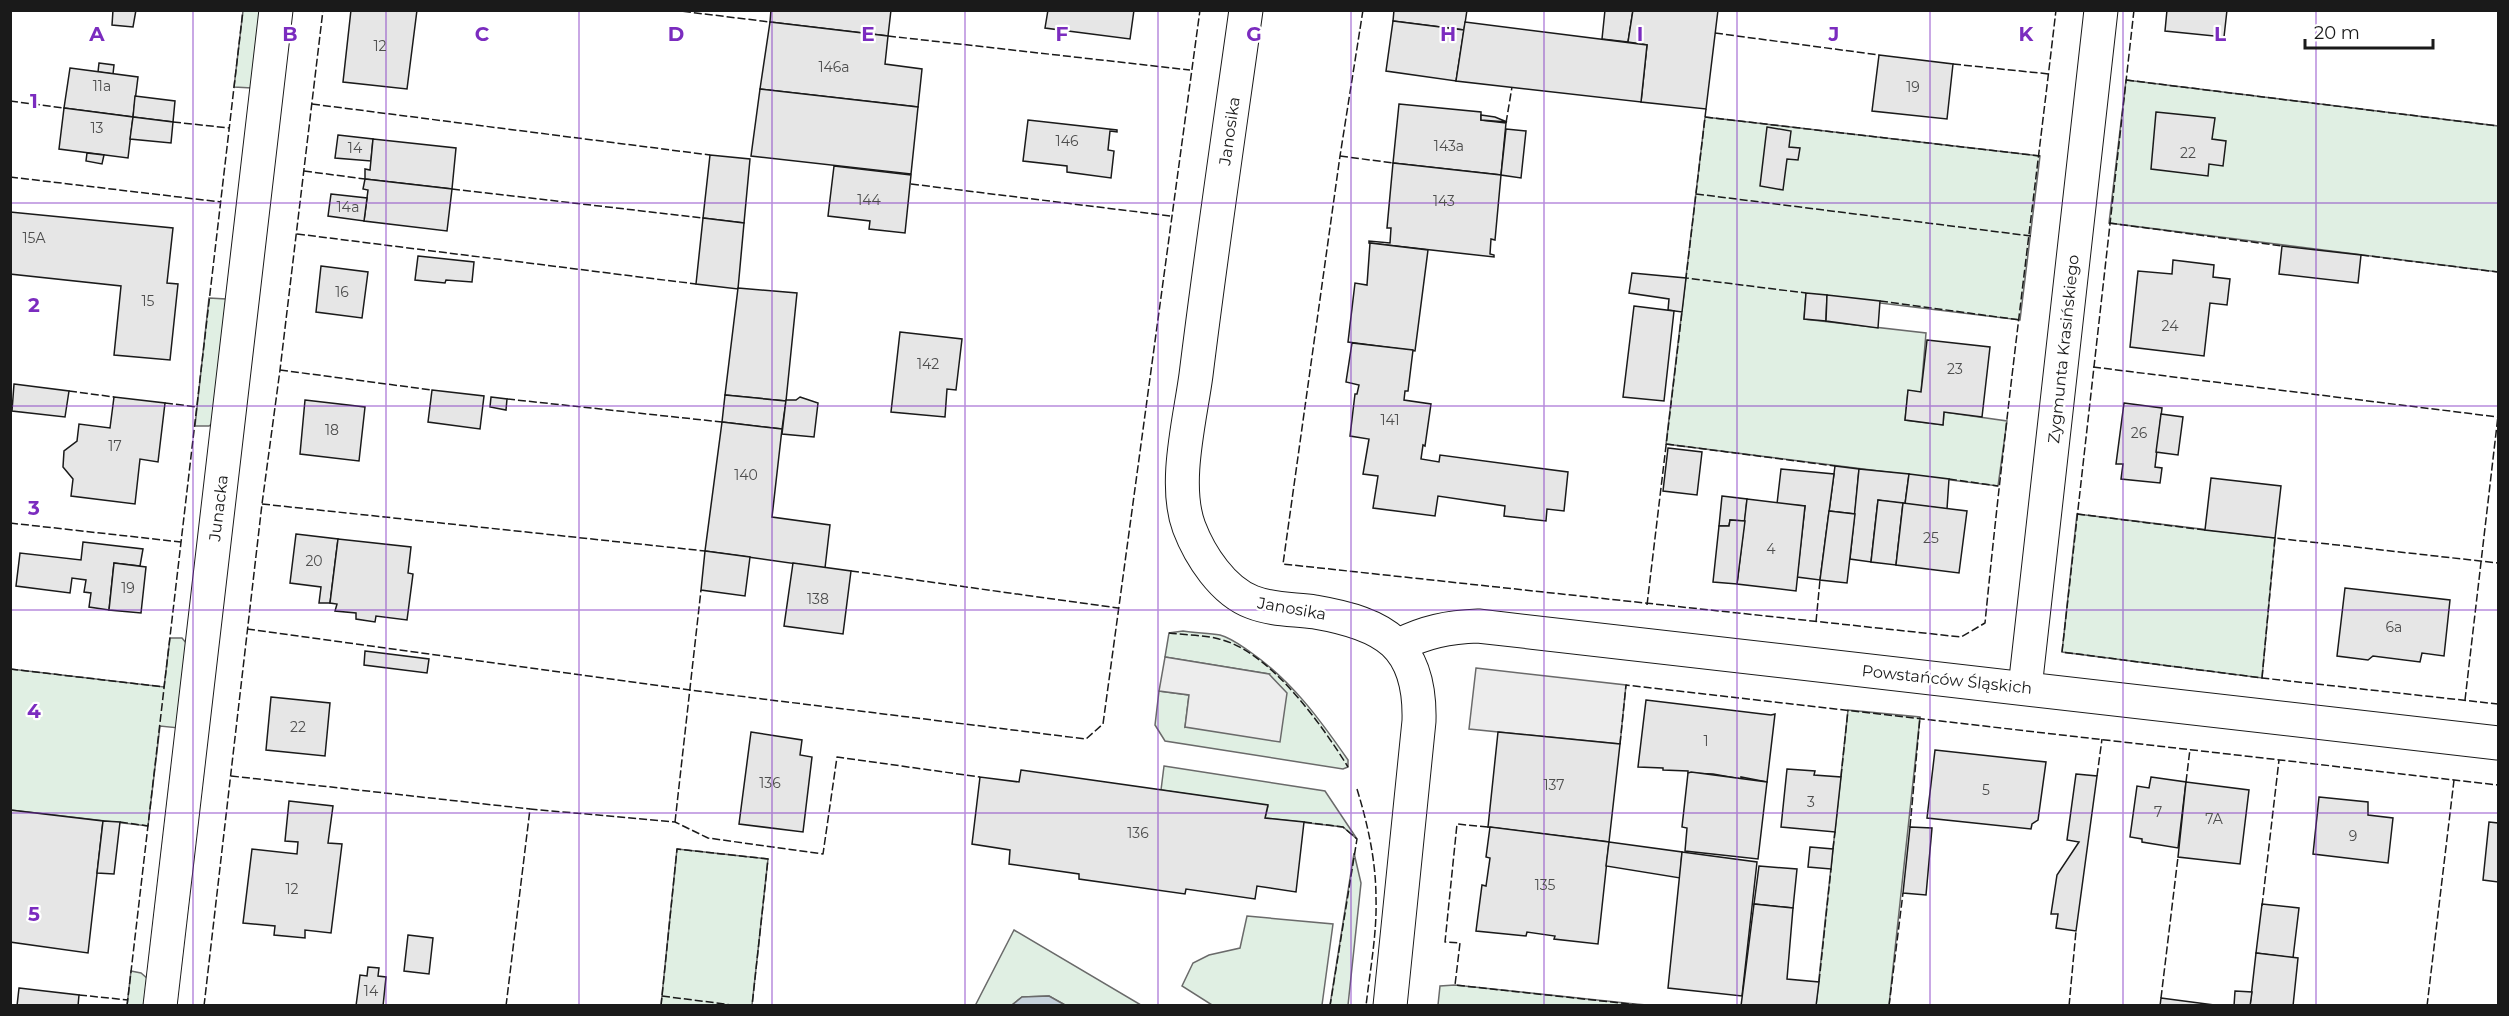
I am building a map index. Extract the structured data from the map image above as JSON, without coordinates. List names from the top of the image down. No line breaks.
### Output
{"streets":{"street":["Janosika","Zygmunta Krasińskiego","Junacka","Powstańców Śląskich"]},"crossings":[["Janosika","Powstańców Śląskich"],["Zygmunta Krasińskiego","Powstańców Śląskich"]],"house_numbers":["12","146a","11a","19","13","146","143a","14","22","144","143","14a","15A","16","15","24","142","23","141","18","26","17","140","25","4","20","19","138","6a","22","1","136","137","5","3","7","7A","136","9","135","12","14"],"scale_bar":"20 m","grid":{"columns":["A","B","C","D","E","F","G","H","I","J","K","L"],"rows":["1","2","3","4","5"]}}
